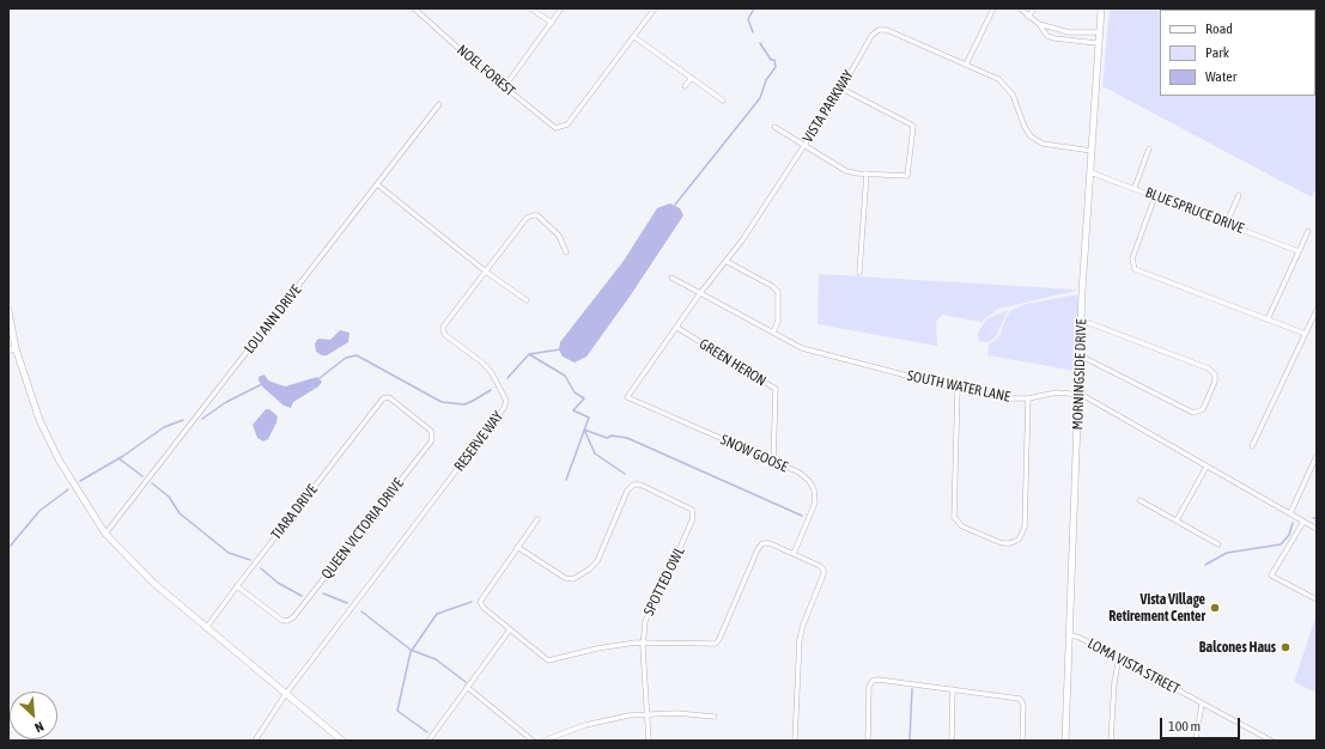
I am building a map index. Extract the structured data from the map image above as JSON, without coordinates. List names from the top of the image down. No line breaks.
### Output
{"streets":{"street":["NOEL FOREST","VISTA PARKWAY","BLUE SPRUCE DRIVE","LOU ANN DRIVE","GREEN HERON","MORNINGSIDE DRIVE","SOUTH WATER LANE","RESERVE WAY","SNOW GOOSE","TIARA DRIVE","QUEEN VICTORIA DRIVE","SPOTTED OWL","LOMA VISTA STREET"]},"crossings":[["VISTA PARKWAY","GREEN HERON"],["VISTA PARKWAY","MORNINGSIDE DRIVE"],["VISTA PARKWAY","SOUTH WATER LANE"],["VISTA PARKWAY","SNOW GOOSE"],["BLUE SPRUCE DRIVE","MORNINGSIDE DRIVE"],["GREEN HERON","SNOW GOOSE"],["MORNINGSIDE DRIVE","SOUTH WATER LANE"],["MORNINGSIDE DRIVE","LOMA VISTA STREET"],["TIARA DRIVE","QUEEN VICTORIA DRIVE"]],"places":["Vista Village Retirement Center","Balcones Haus"],"legend":["Road","Park","Water"],"scale_bar":"100 m","north":"bottom right"}
